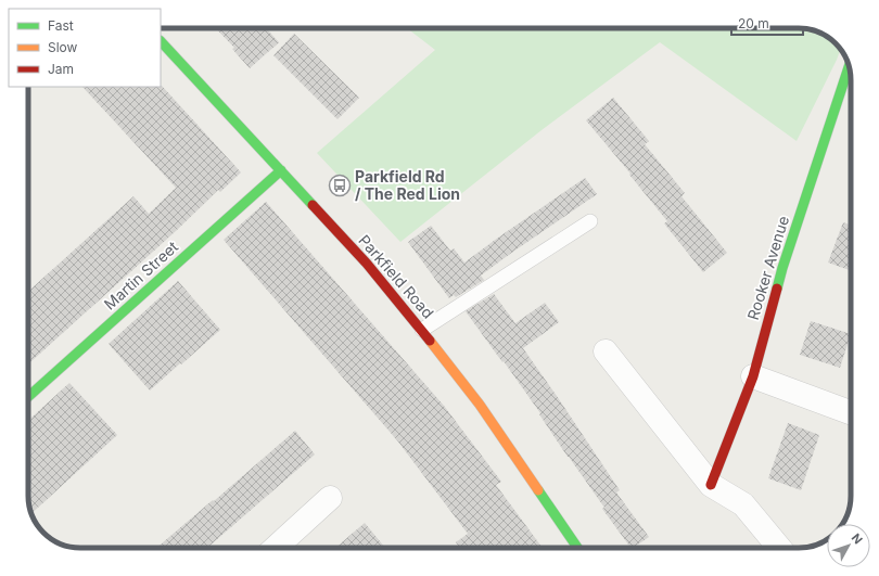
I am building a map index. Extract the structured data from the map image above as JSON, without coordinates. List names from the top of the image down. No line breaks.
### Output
{"streets":{"street":["Rooker Avenue","Martin Street","Parkfield Road"]},"crossings":[["Martin Street","Parkfield Road"]],"places":{"bus stop":["Parkfield Rd / The Red Lion"]},"legend":["Fast","Slow","Jam"],"scale_bar":"20 m","north":"top right"}
